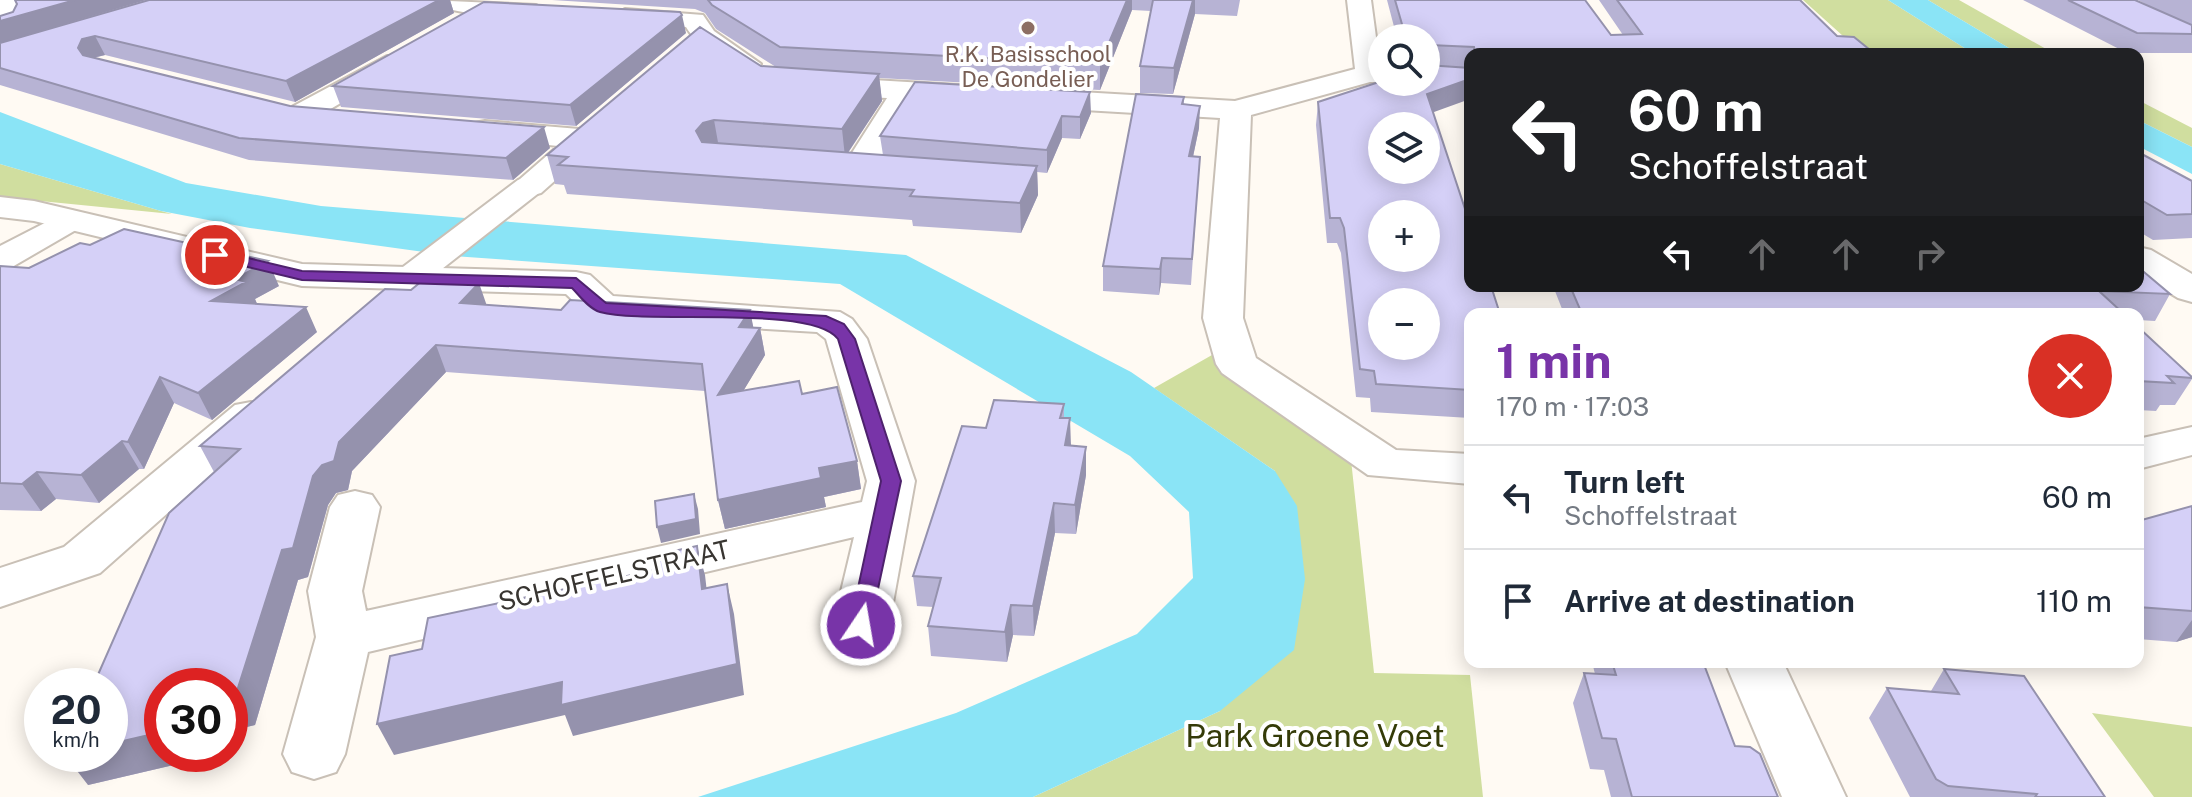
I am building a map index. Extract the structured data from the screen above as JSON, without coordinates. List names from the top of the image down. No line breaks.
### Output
{"streets":{"street":["SCHOFFELSTRAAT"]},"parks":["Park Groene Voet"],"places":["R.K. Basisschool De Gondelier"],"page":{"map_buttons":["+","−"],"turn":["60 m","Schoffelstraat"],"heading":["1 min","170 m · 17:03"],"list":[{"name":"Turn left","note":"Schoffelstraat","value":"60 m"},{"name":"Arrive at destination","value":"110 m"}],"speed":"20 km/h","limit":"30"}}
